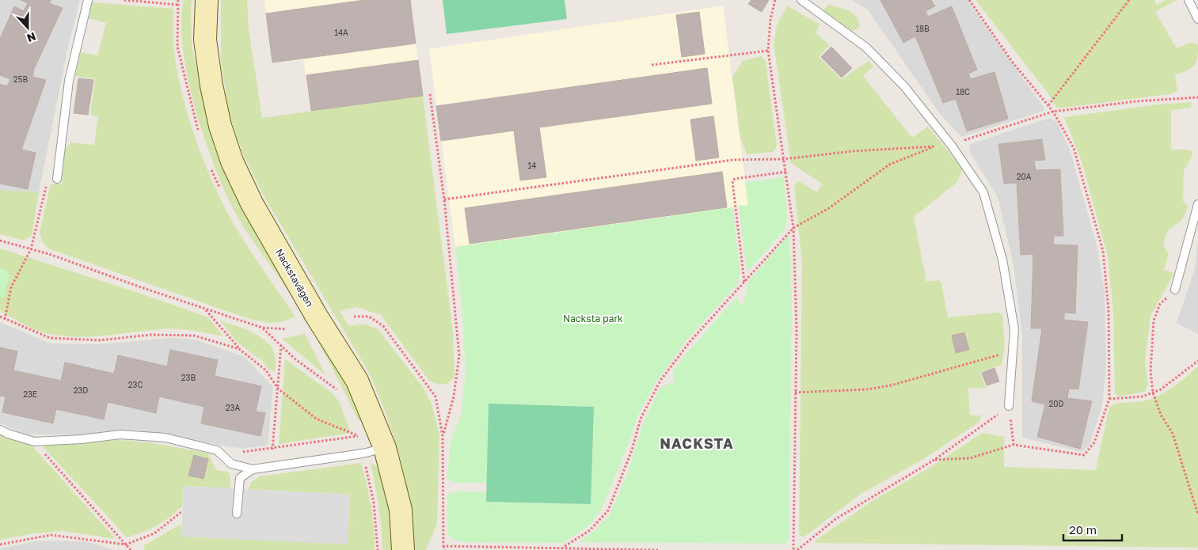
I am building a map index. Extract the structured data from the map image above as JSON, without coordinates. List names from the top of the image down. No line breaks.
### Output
{"streets":{"street":["Nackstavägen"]},"districts":["NACKSTA"],"parks":["Nacksta park"],"house_numbers":["18B","14A","25B","18C","14","20A","23B","23C","23D","23E","20D","23A"],"scale_bar":"20 m","north":"bottom"}
